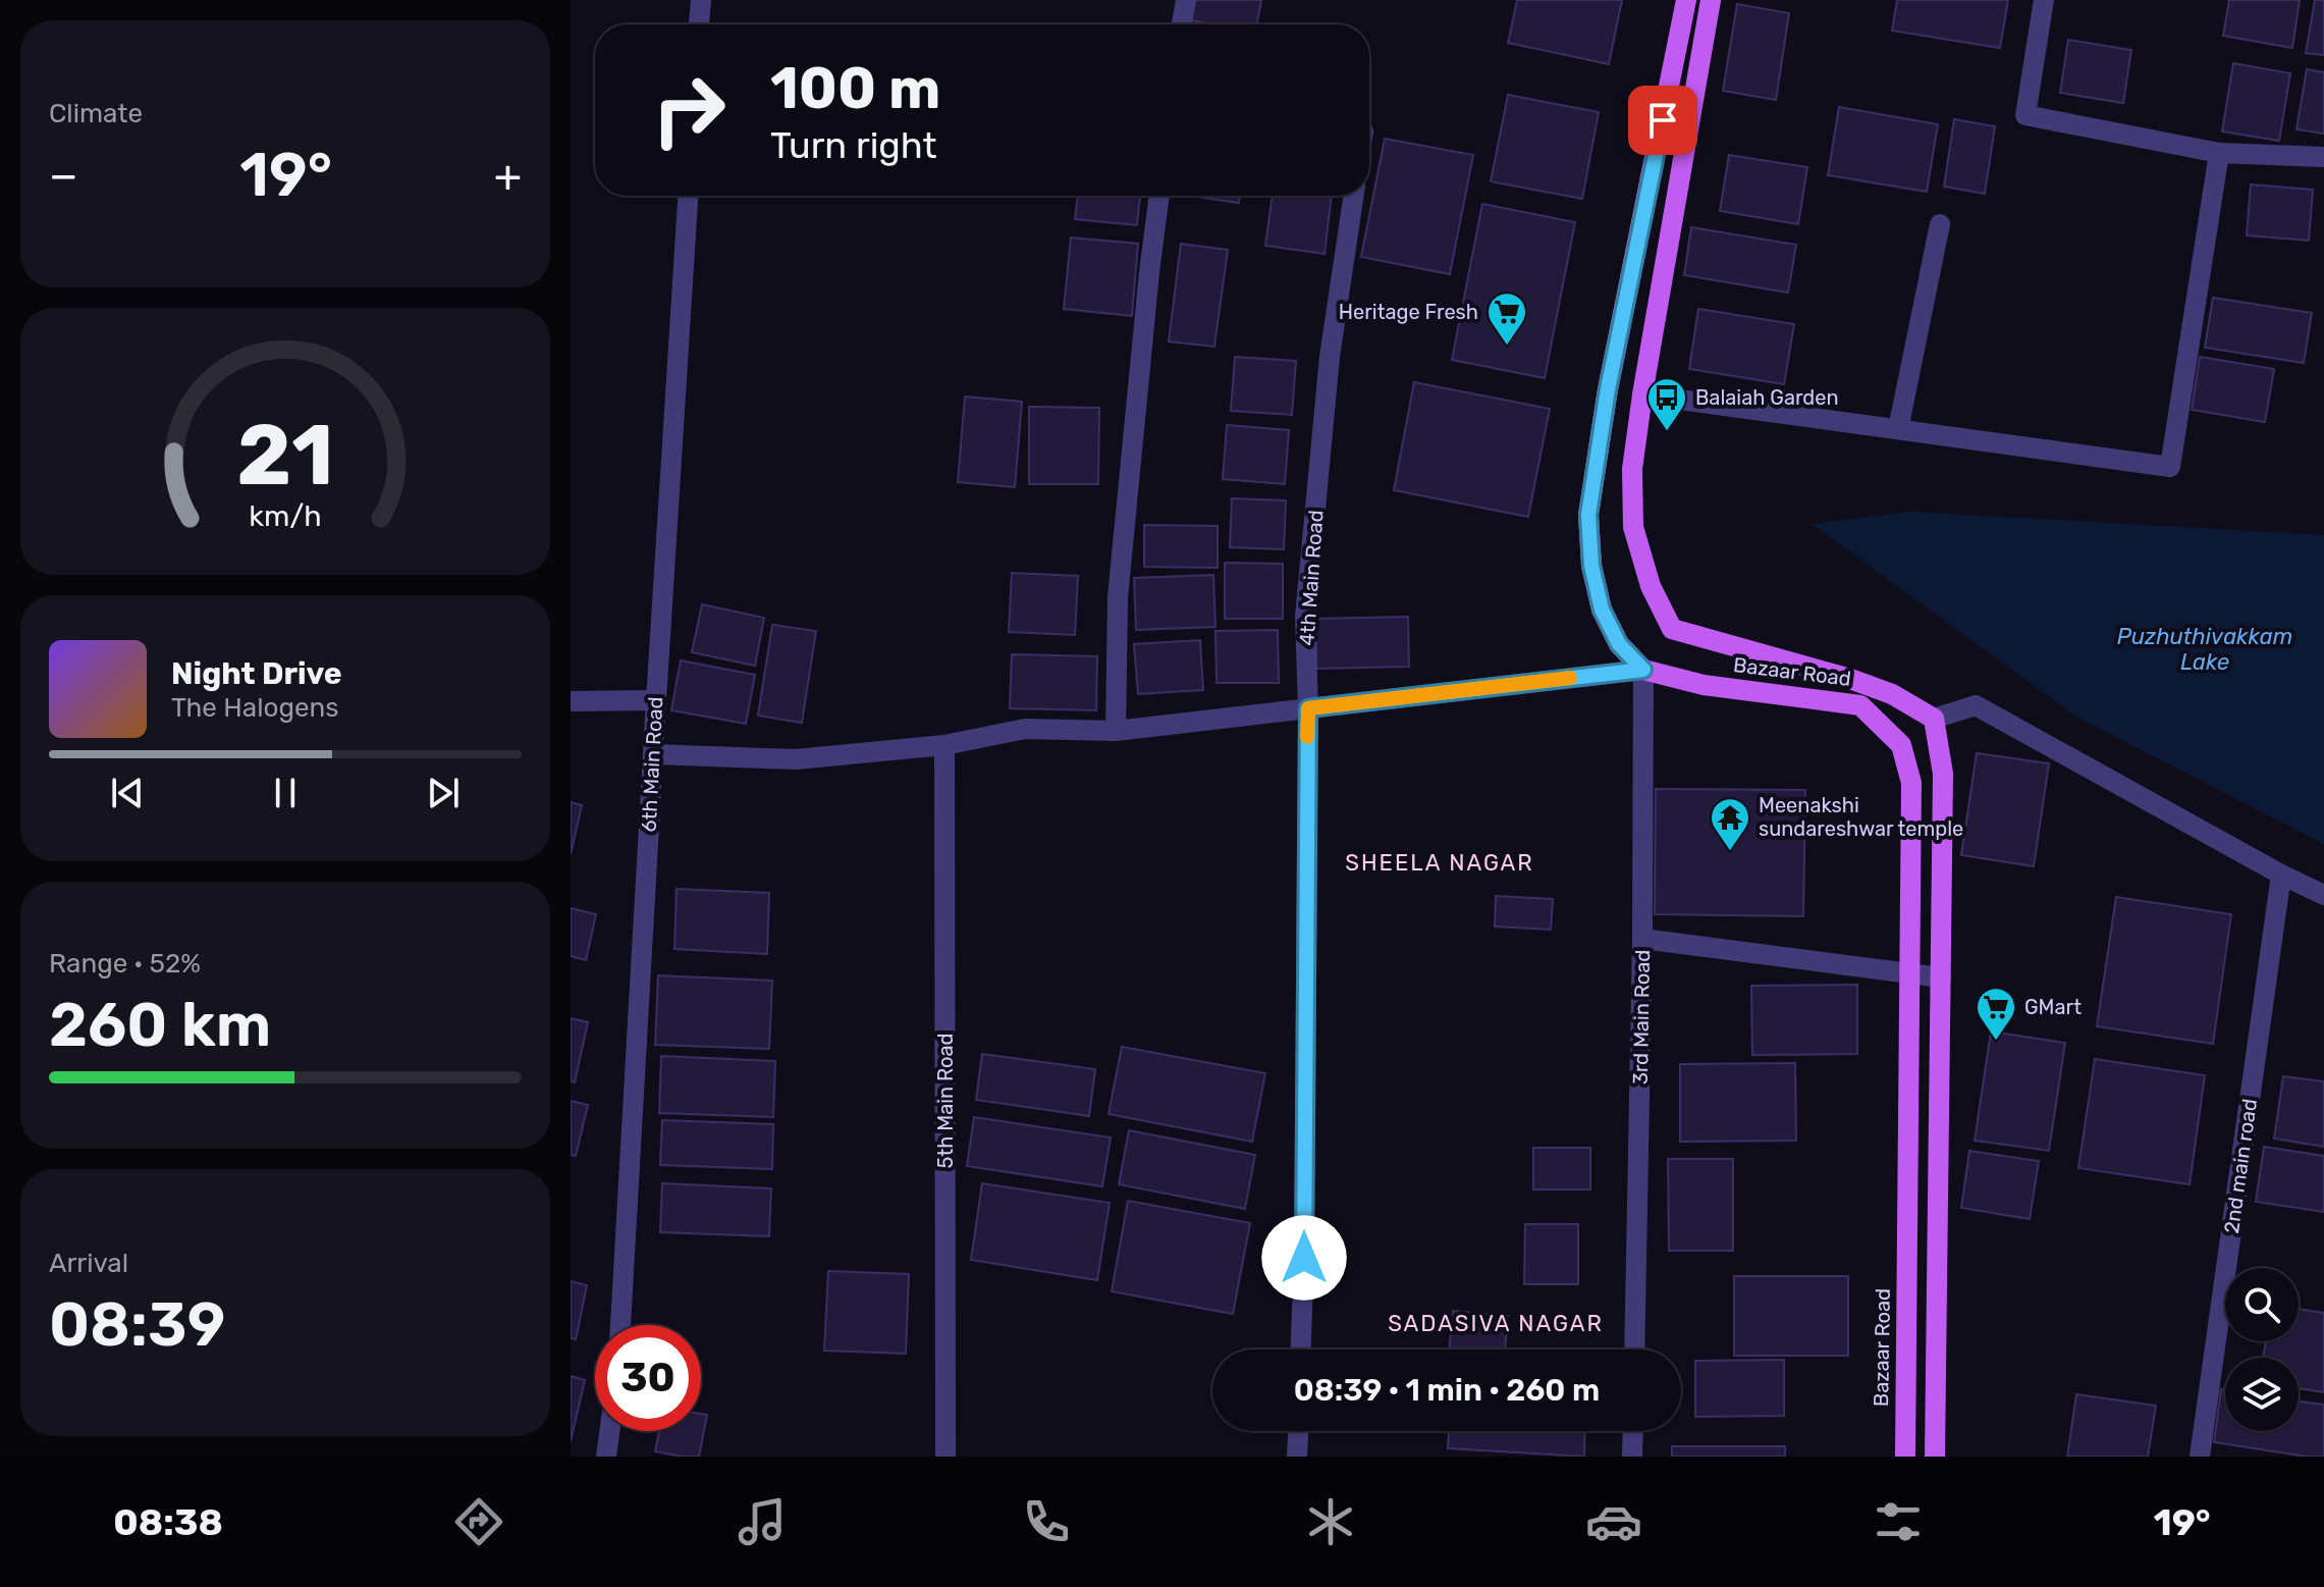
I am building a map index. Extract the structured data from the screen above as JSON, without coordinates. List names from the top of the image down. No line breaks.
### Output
{"streets":{"main road":["Bazaar Road"],"street":["4th Main Road","6th Main Road","3rd Main Road","5th Main Road","2nd main road"]},"crossings":[["Bazaar Road","3rd Main Road"]],"districts":["SHEELA NAGAR","SADASIVA NAGAR"],"water":["Puzhuthivakkam Lake"],"places":{"supermarket":["Heritage Fresh","GMart"],"bus stop":["Balaiah Garden"],"temple":["Meenakshi sundareshwar temple"]},"page":{"tile":["Climate",["Range · 52%","260 km"],["Arrival","08:39"]],"turn":["100 m","Turn right"],"heat":["−","19°","+"],"song":["Night Drive","The Halogens"],"limit":"30","trip":"08:39 · 1 min · 260 m","tabs":["08:38","19°"],"gauge":["21","km/h"]}}
